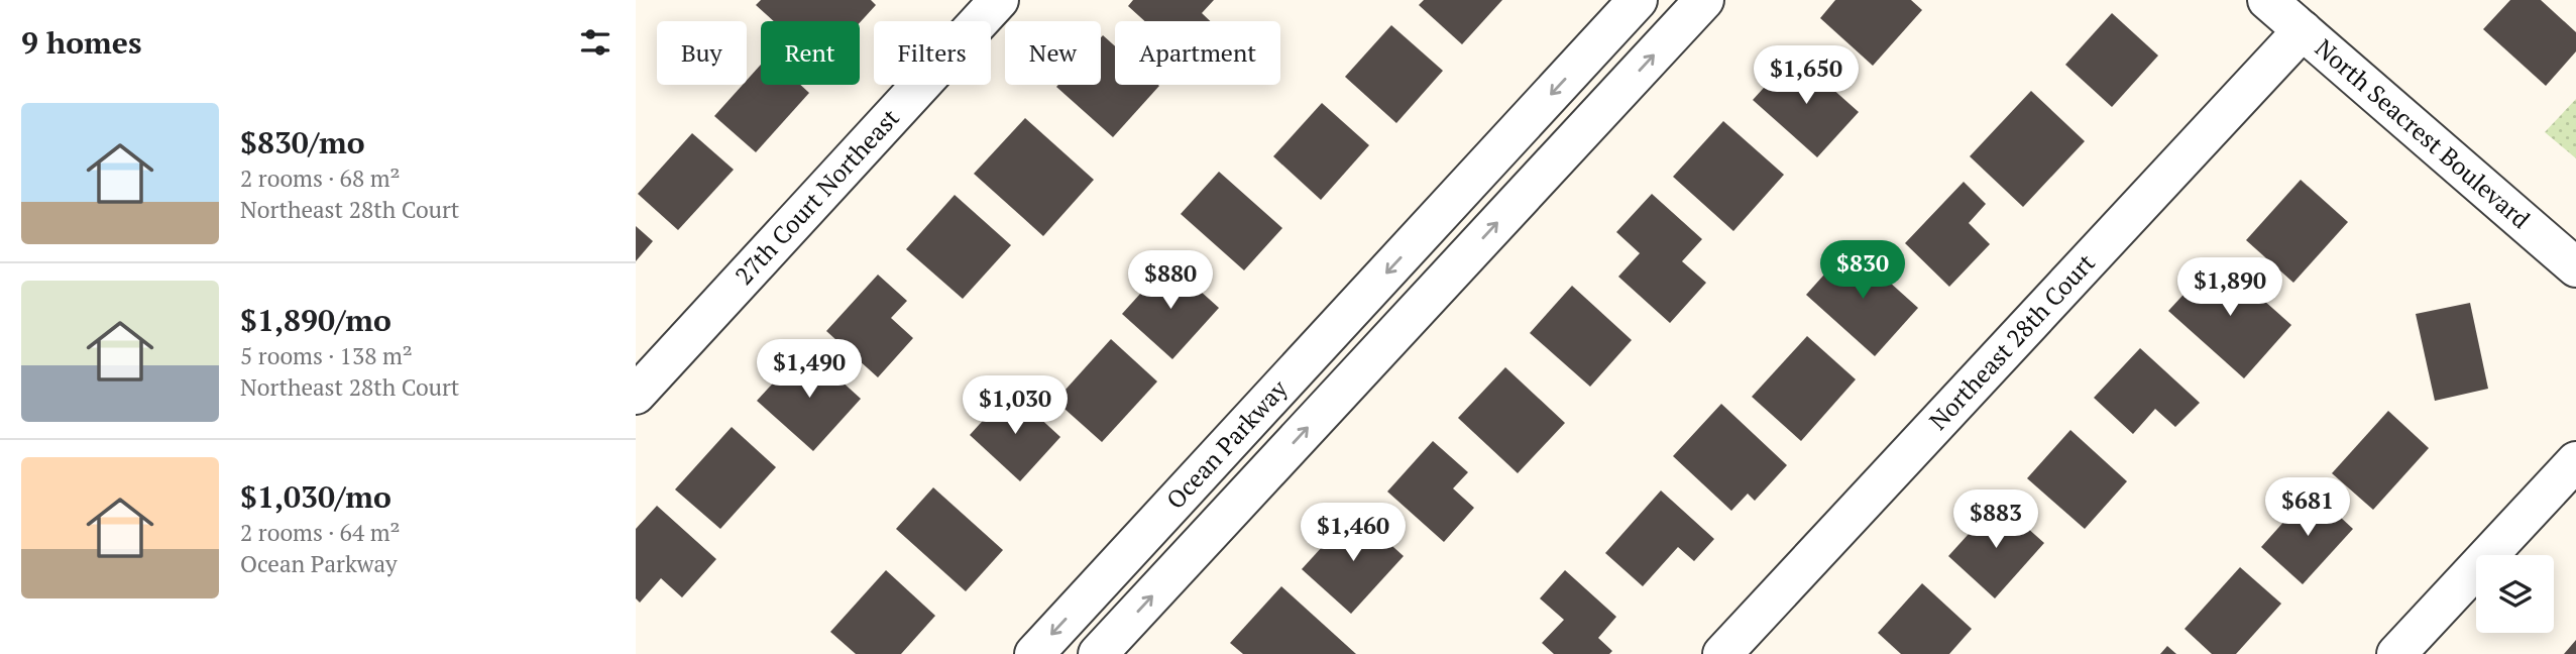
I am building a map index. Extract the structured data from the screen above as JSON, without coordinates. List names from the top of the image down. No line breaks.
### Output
{"streets":{"street":["North Seacrest Boulevard","27th Court Northeast","Northeast 28th Court","Ocean Parkway"]},"crossings":[["North Seacrest Boulevard","Northeast 28th Court"]],"page":{"heading":"9 homes","chip":["Buy","Rent","Filters","New","Apartment"],"price":["$1,650","$830","$880","$1,890","$1,490","$1,030","$681","$883","$1,460"],"list":[{"name":"$830/mo","note":"2 rooms · 68 m² · Northeast 28th Court"},{"name":"$1,890/mo","note":"5 rooms · 138 m² · Northeast 28th Court"},{"name":"$1,030/mo","note":"2 rooms · 64 m² · Ocean Parkway"}]}}
